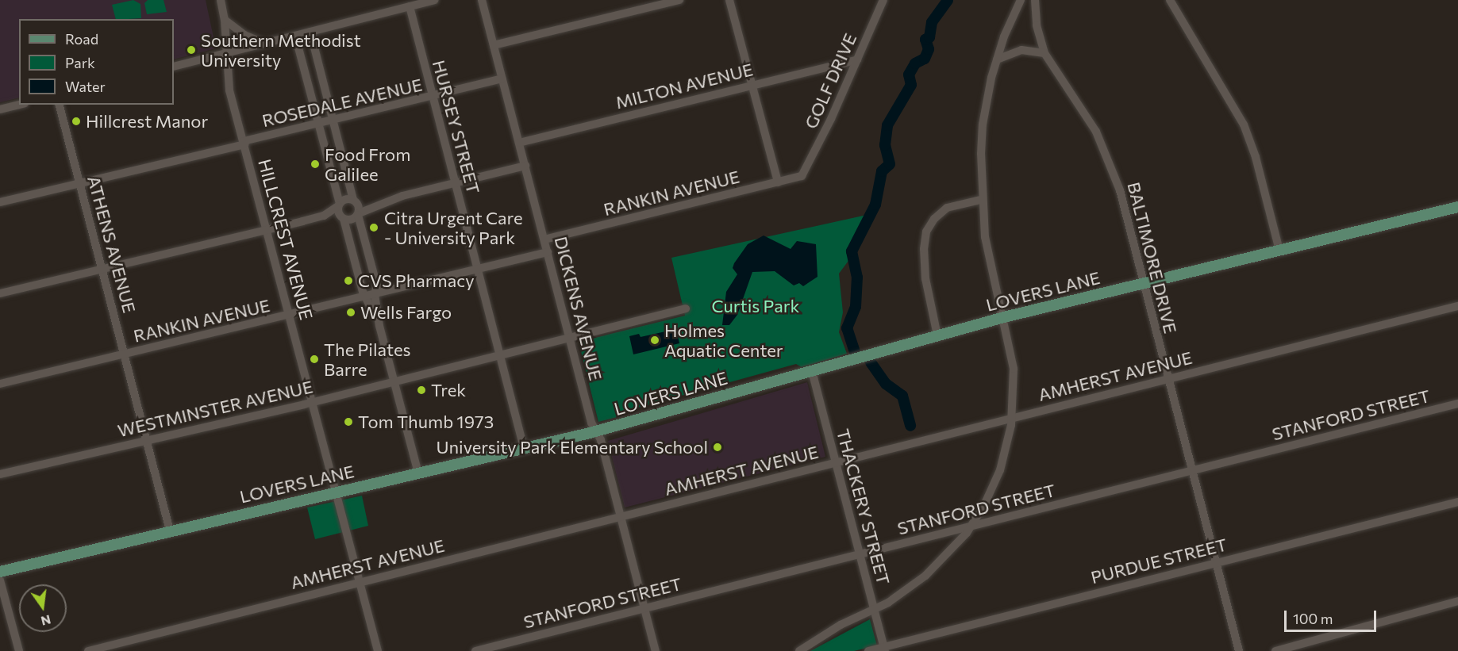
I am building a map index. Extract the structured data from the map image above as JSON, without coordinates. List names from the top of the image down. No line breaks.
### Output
{"streets":{"main road":["LOVERS LANE"],"street":["GOLF DRIVE","MILTON AVENUE","ROSEDALE AVENUE","HURSEY STREET","RANKIN AVENUE","HILLCREST AVENUE","ATHENS AVENUE","BALTIMORE DRIVE","DICKENS AVENUE","AMHERST AVENUE","WESTMINSTER AVENUE","STANFORD STREET","THACKERY STREET","PURDUE STREET"]},"crossings":[["GOLF DRIVE","MILTON AVENUE"],["GOLF DRIVE","RANKIN AVENUE"],["MILTON AVENUE","DICKENS AVENUE"],["ROSEDALE AVENUE","HURSEY STREET"],["ROSEDALE AVENUE","HILLCREST AVENUE"],["ROSEDALE AVENUE","ATHENS AVENUE"],["ROSEDALE AVENUE","DICKENS AVENUE"],["HURSEY STREET","RANKIN AVENUE"],["HURSEY STREET","LOVERS LANE"],["HURSEY STREET","WESTMINSTER AVENUE"],["RANKIN AVENUE","HILLCREST AVENUE"],["RANKIN AVENUE","ATHENS AVENUE"],["RANKIN AVENUE","DICKENS AVENUE"],["HILLCREST AVENUE","LOVERS LANE"],["HILLCREST AVENUE","AMHERST AVENUE"],["HILLCREST AVENUE","WESTMINSTER AVENUE"],["ATHENS AVENUE","LOVERS LANE"],["ATHENS AVENUE","WESTMINSTER AVENUE"],["BALTIMORE DRIVE","LOVERS LANE"],["BALTIMORE DRIVE","AMHERST AVENUE"],["BALTIMORE DRIVE","STANFORD STREET"],["BALTIMORE DRIVE","PURDUE STREET"],["LOVERS LANE","DICKENS AVENUE"],["LOVERS LANE","THACKERY STREET"],["DICKENS AVENUE","AMHERST AVENUE"],["DICKENS AVENUE","WESTMINSTER AVENUE"],["DICKENS AVENUE","STANFORD STREET"],["AMHERST AVENUE","THACKERY STREET"],["STANFORD STREET","THACKERY STREET"],["THACKERY STREET","PURDUE STREET"]],"parks":["Curtis Park"],"places":["Southern Methodist University","Hillcrest Manor","Food From Galilee","Citra Urgent Care - University Park","CVS Pharmacy","Wells Fargo","Holmes Aquatic Center","The Pilates Barre","Trek","Tom Thumb 1973","University Park Elementary School"],"legend":["Road","Park","Water"],"scale_bar":"100 m","north":"bottom"}
